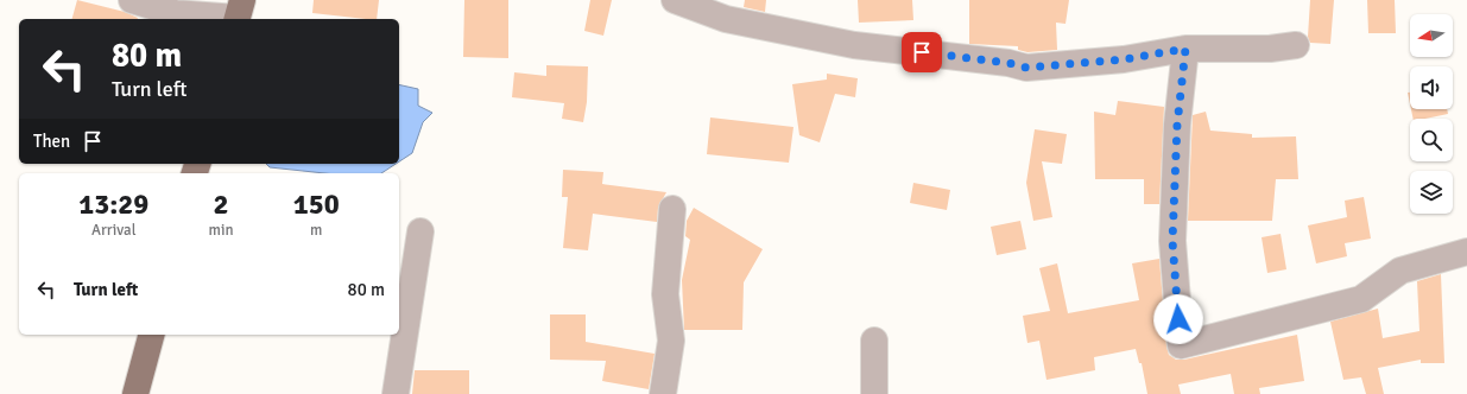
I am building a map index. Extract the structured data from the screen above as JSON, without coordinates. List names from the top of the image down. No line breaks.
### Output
{"north":"left","page":{"turn":["80 m","Turn left"],"then":"Then","eta":["13:29","Arrival","2","min","150","m"],"list":[{"name":"Turn left","value":"80 m"}]}}
